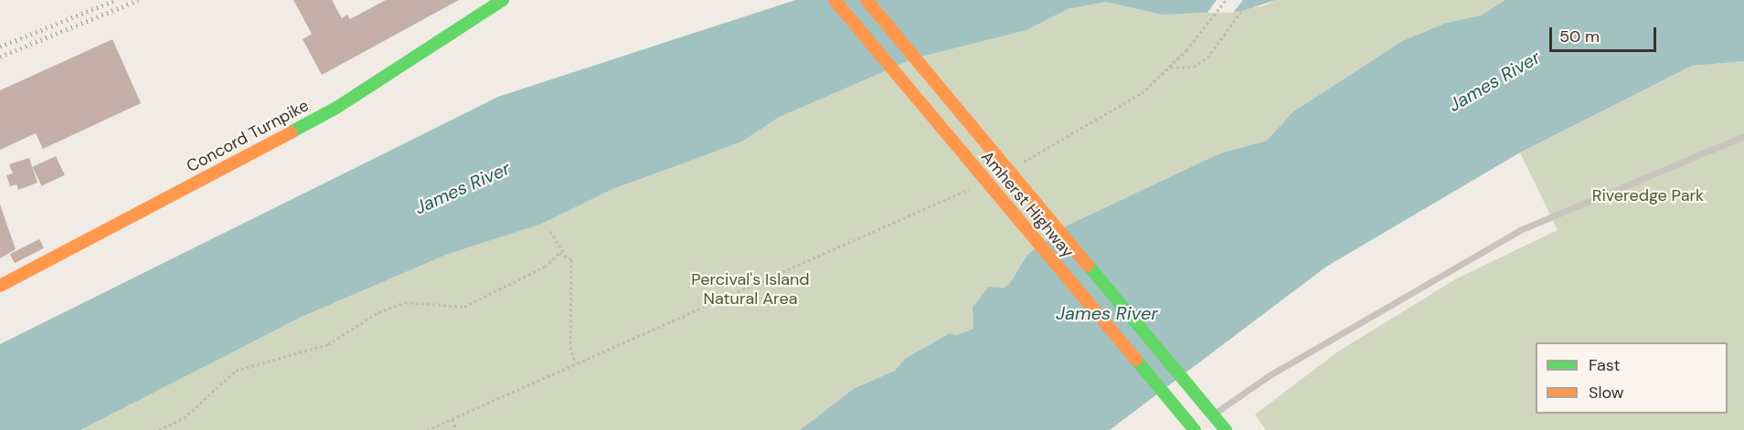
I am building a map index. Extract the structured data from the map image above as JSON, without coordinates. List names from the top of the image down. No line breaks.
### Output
{"streets":{"main road":["Concord Turnpike","Amherst Highway"]},"water":["James River"],"parks":["Riveredge Park","Percival's Island Natural Area"],"legend":["Fast","Slow"],"scale_bar":"50 m"}
